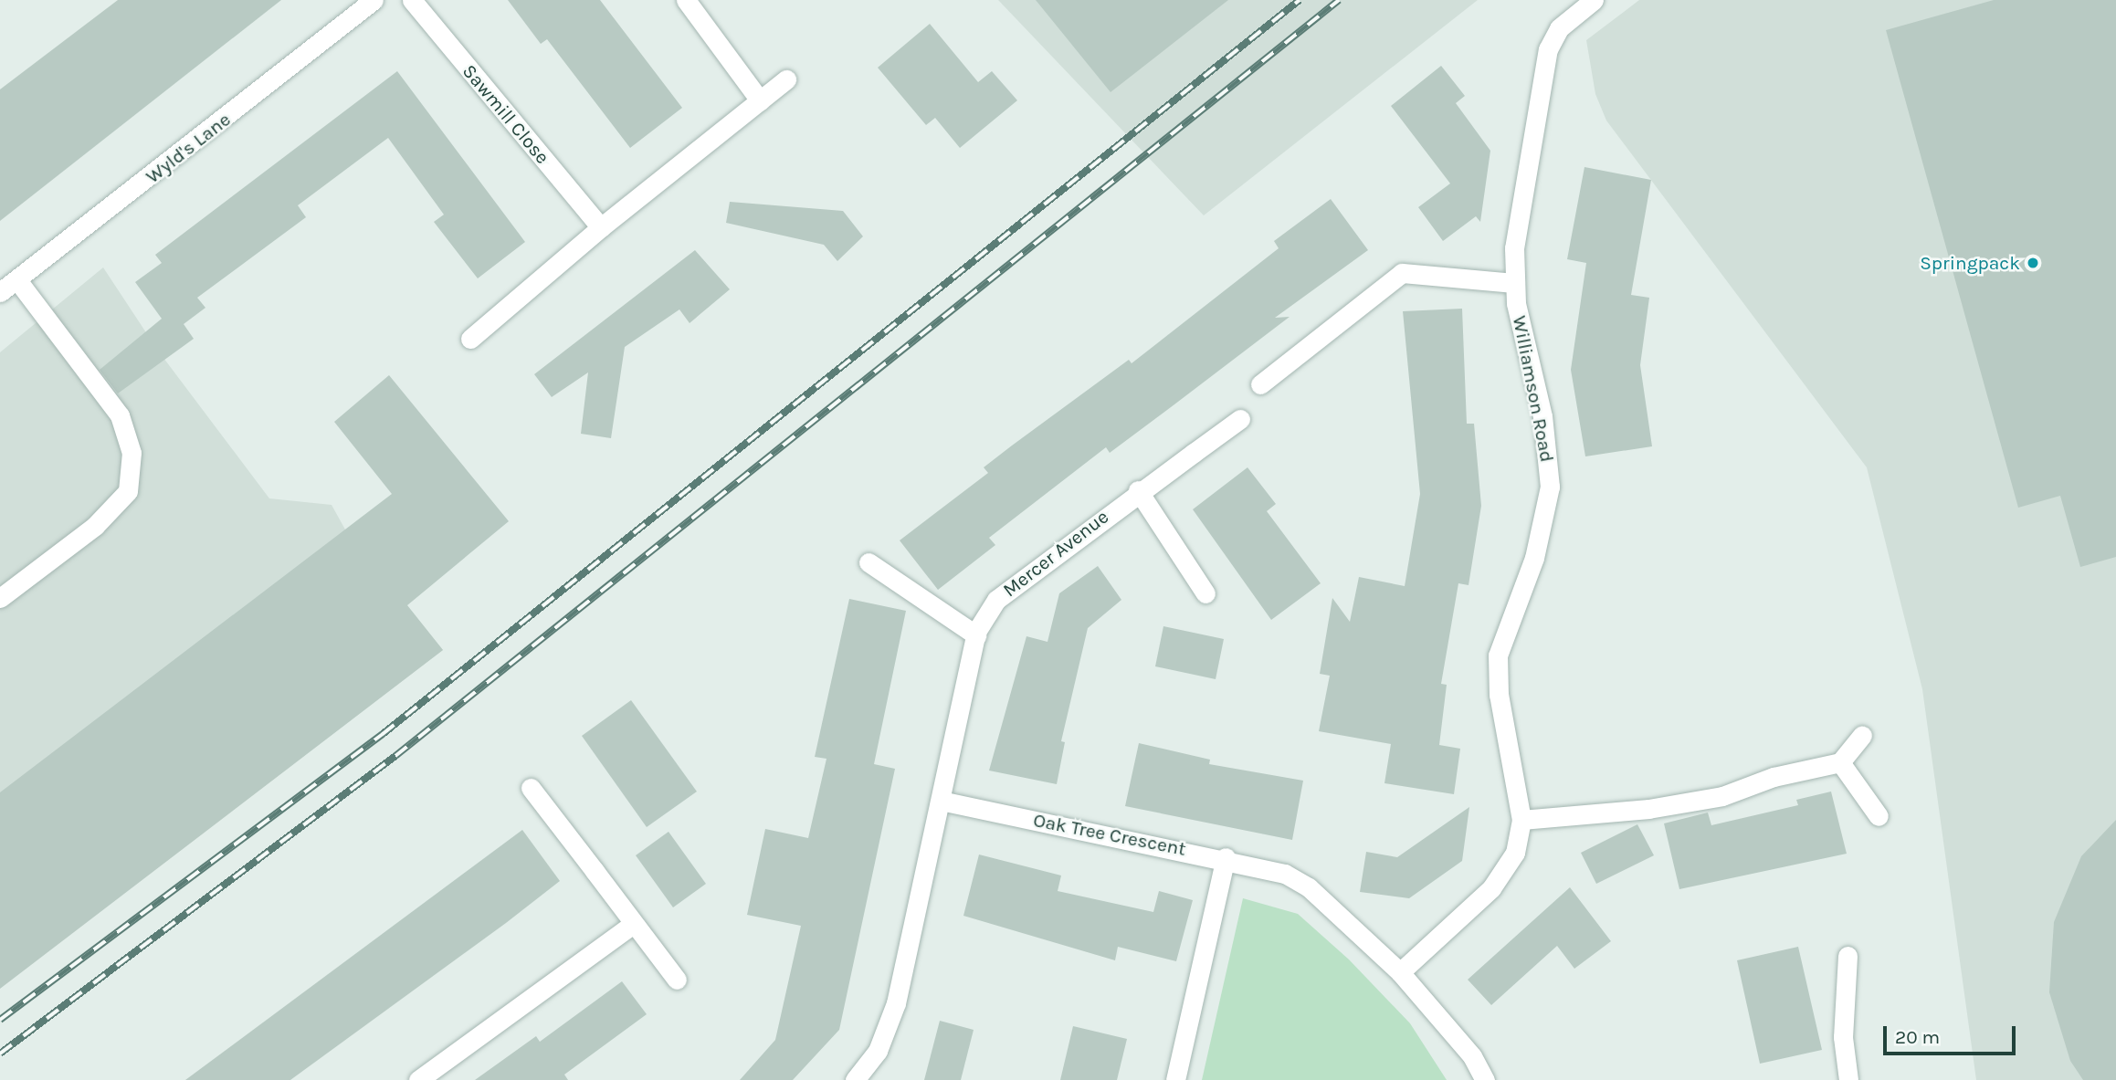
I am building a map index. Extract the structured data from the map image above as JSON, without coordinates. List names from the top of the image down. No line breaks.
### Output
{"streets":{"street":["Sawmill Close","Wyld's Lane","Williamson Road","Mercer Avenue","Oak Tree Crescent"]},"crossings":[["Williamson Road","Oak Tree Crescent"],["Mercer Avenue","Oak Tree Crescent"]],"places":["Springpack"],"scale_bar":"20 m"}
